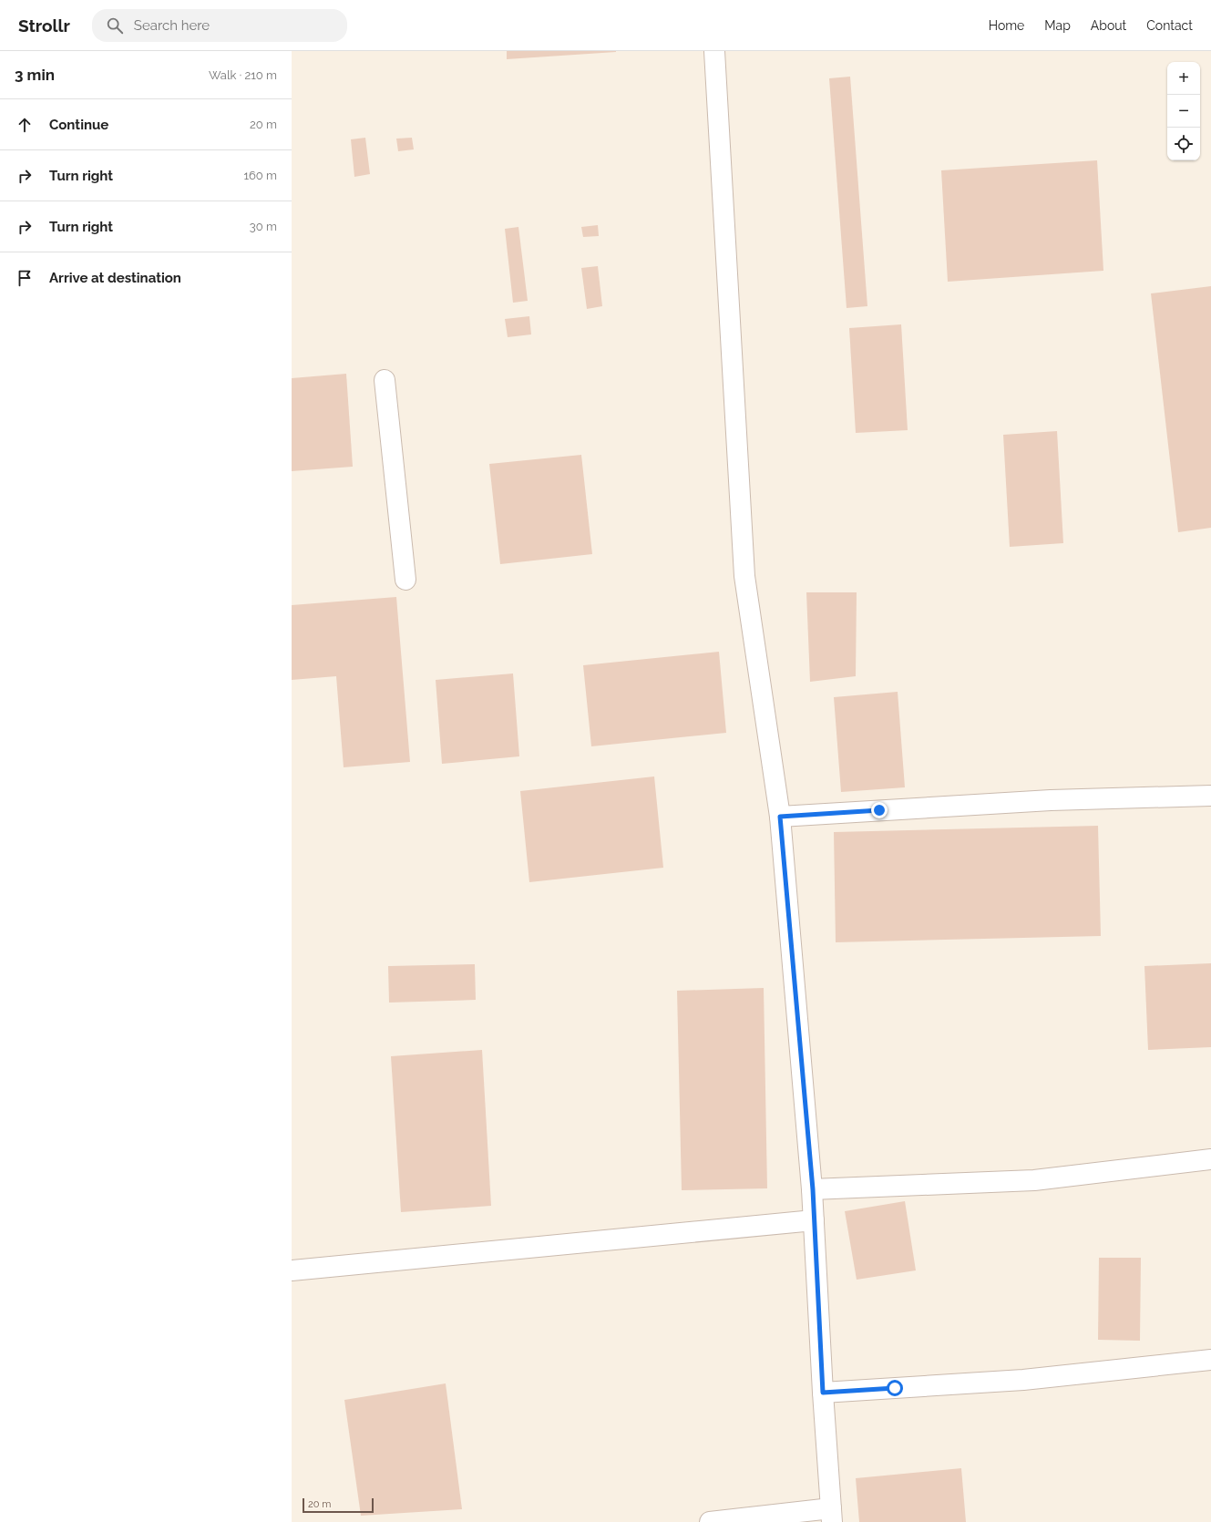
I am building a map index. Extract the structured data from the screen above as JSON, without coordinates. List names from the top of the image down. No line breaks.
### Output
{"scale_bar":"20 m","page":{"header":"Strollr","search":"Search here","nav":["Home","Map","About","Contact"],"heading":["3 min","Walk · 210 m"],"map_buttons":["+","−"],"list":[["Continue","20 m"],["Turn right","160 m"],["Turn right","30 m"],"Arrive at destination"],"scale":"20 m"}}
